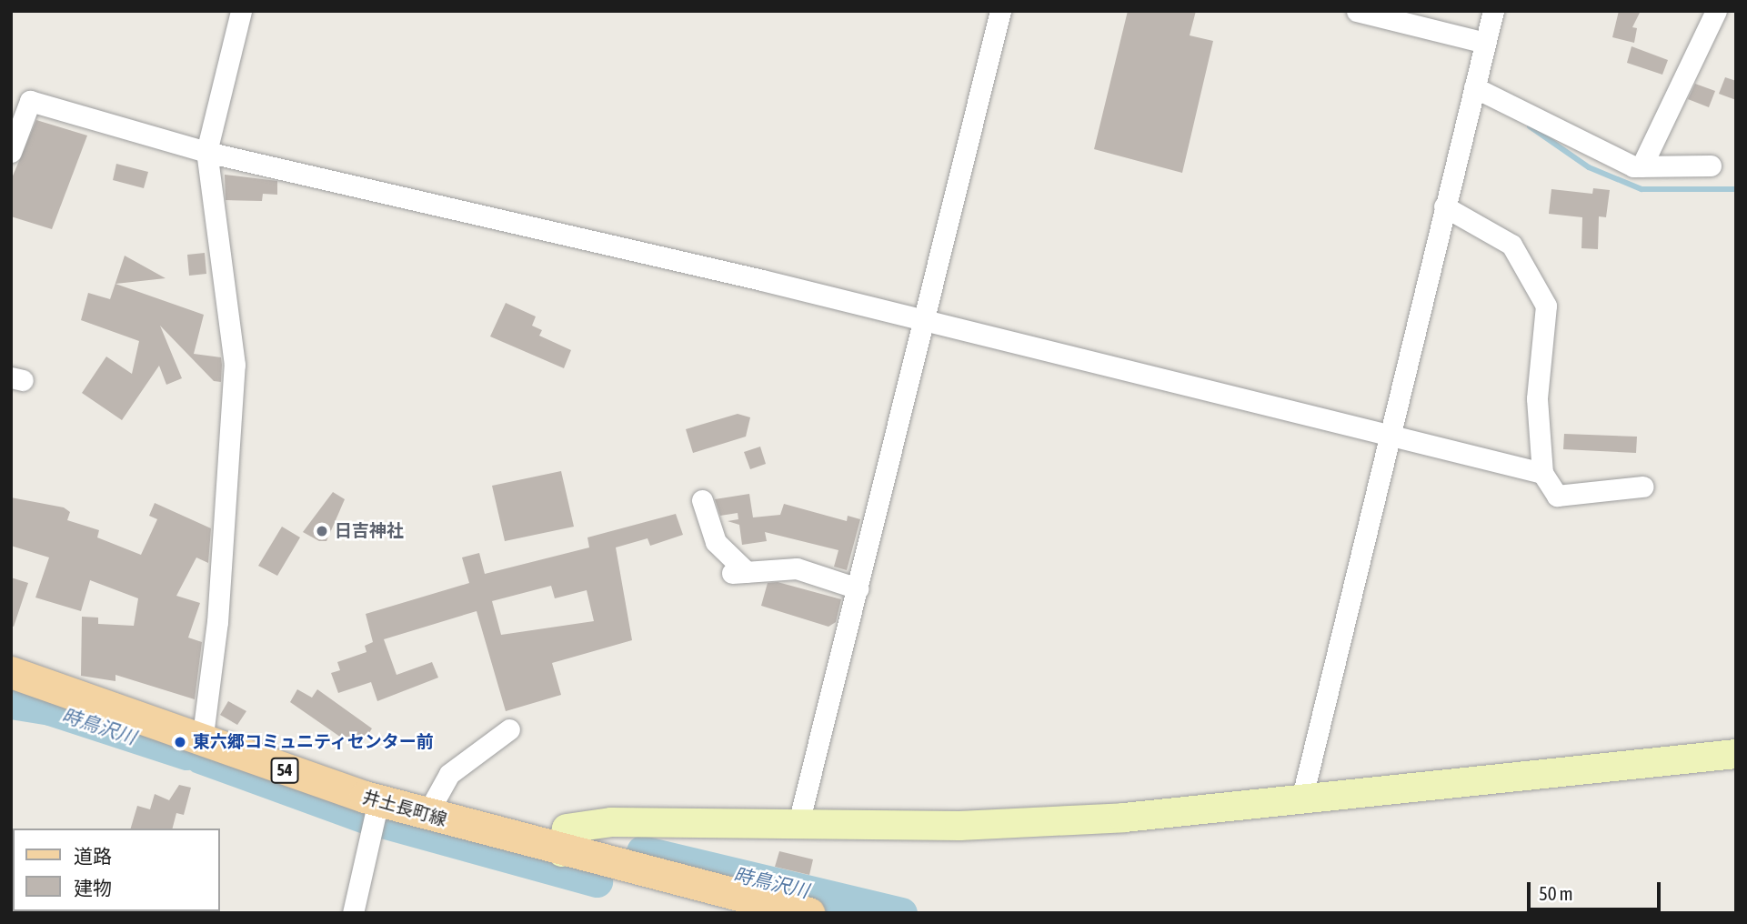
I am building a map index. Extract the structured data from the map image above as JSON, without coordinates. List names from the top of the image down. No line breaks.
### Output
{"streets":{"main road":["54","井土長町線"]},"water":["時鳥沢川"],"places":["日吉神社","東六郷コミュニティセンター前"],"legend":["道路","建物"],"scale_bar":"50 m"}
